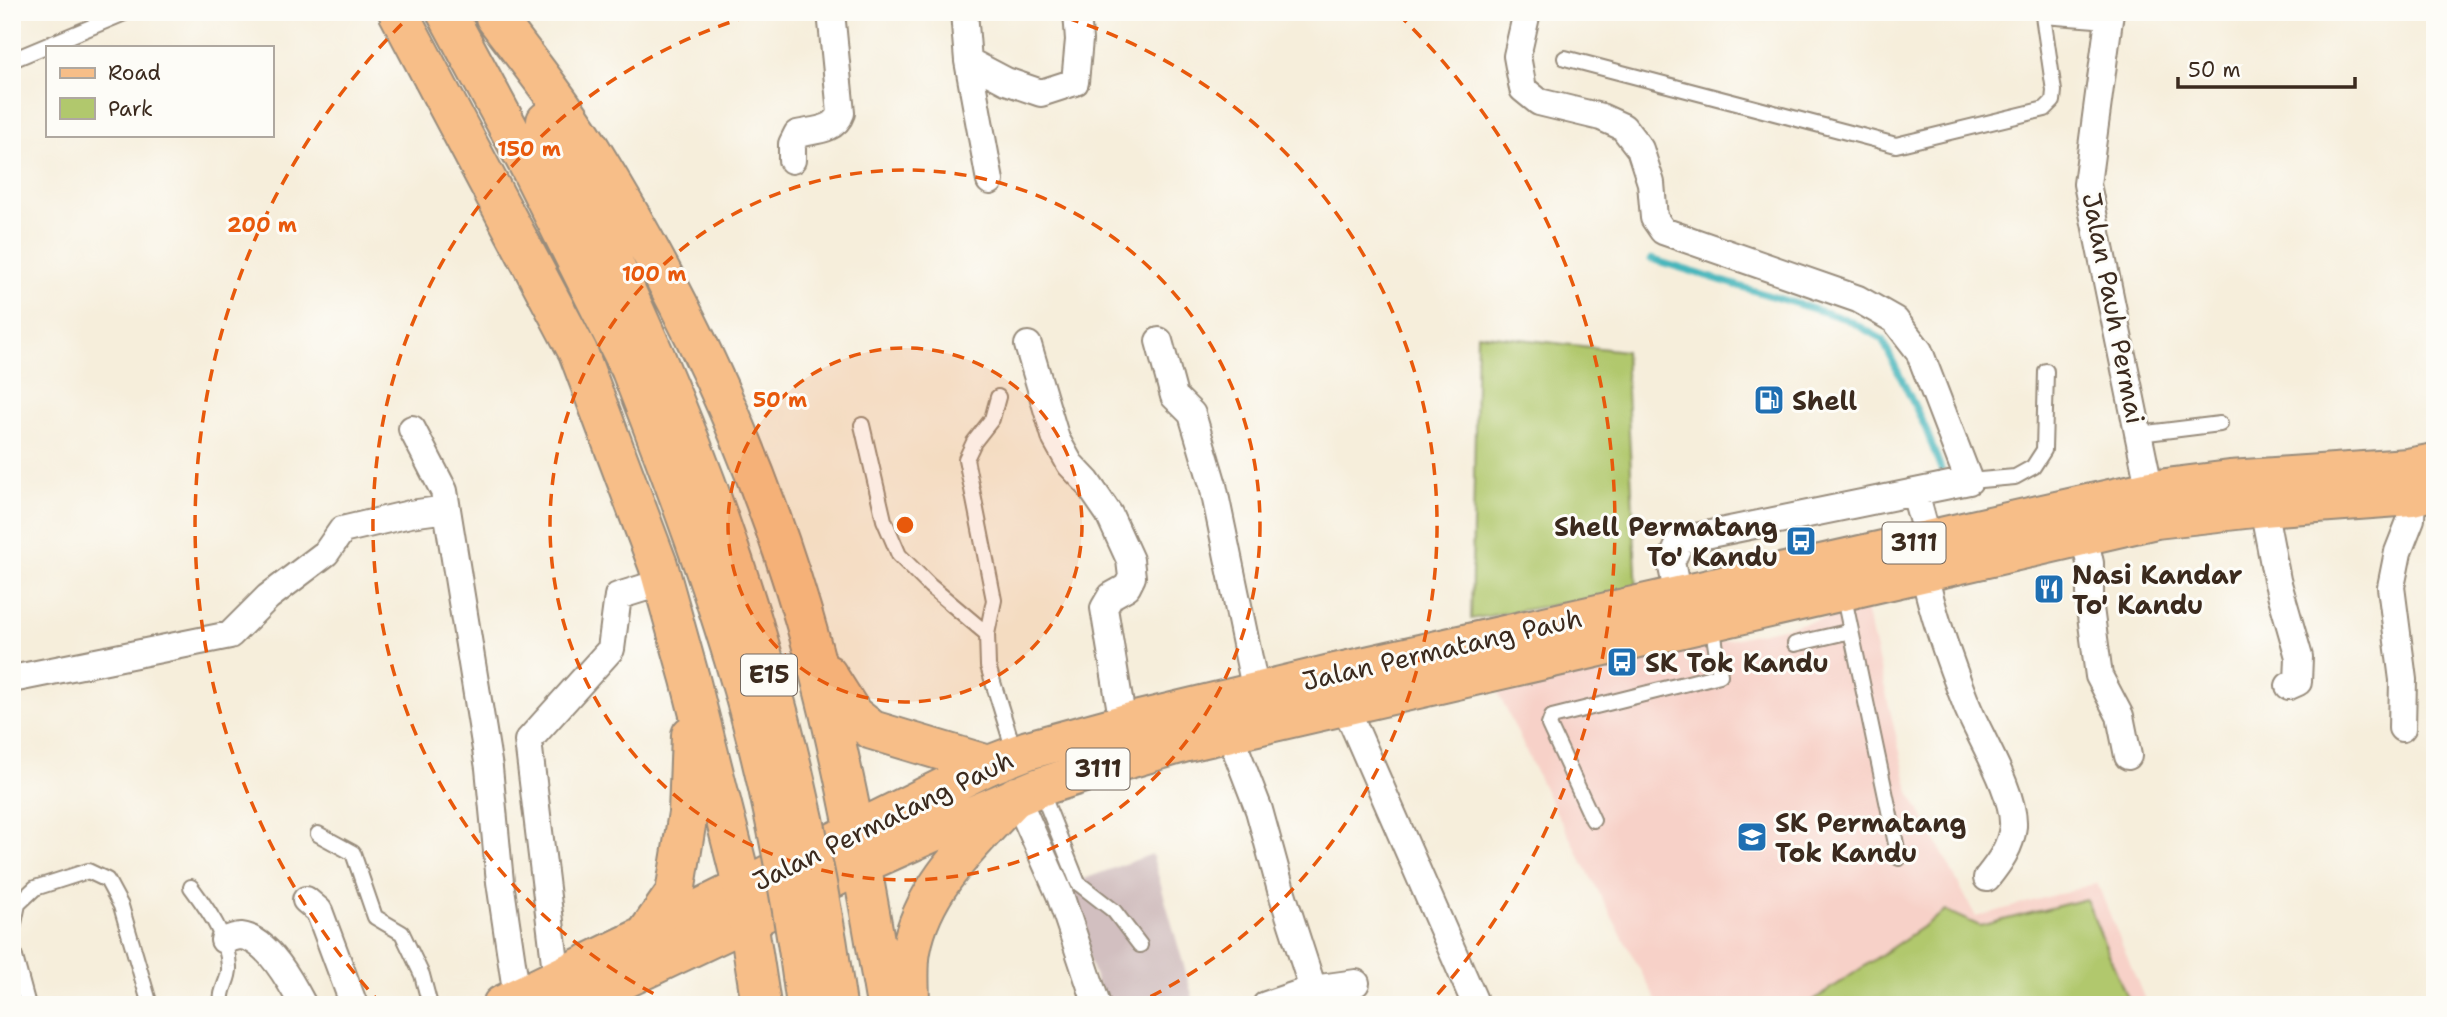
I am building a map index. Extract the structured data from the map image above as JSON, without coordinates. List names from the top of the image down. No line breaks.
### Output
{"streets":{"main road":["3111","Jalan Permatang Pauh","E15"],"street":["Jalan Pauh Permai"]},"crossings":[["Jalan Pauh Permai","Jalan Permatang Pauh"]],"places":{"fuel station":["Shell"],"bus stop":["Shell Permatang To' Kandu","SK Tok Kandu"],"restaurant":["Nasi Kandar To' Kandu"],"school or university":["SK Permatang Tok Kandu"]},"legend":["Road","Park"],"scale_bar":"50 m","rings":["150 m","200 m","100 m","50 m"]}
